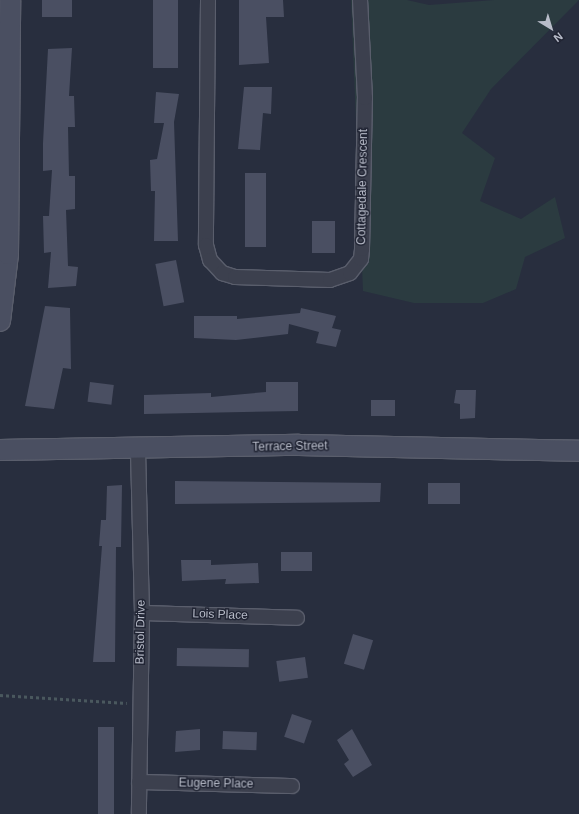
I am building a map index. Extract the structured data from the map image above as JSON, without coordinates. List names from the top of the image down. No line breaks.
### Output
{"streets":{"street":["Cottagedale Crescent","Terrace Street","Lois Place","Bristol Drive","Eugene Place"]},"crossings":[["Terrace Street","Bristol Drive"],["Lois Place","Bristol Drive"],["Bristol Drive","Eugene Place"]],"north":"bottom right"}
